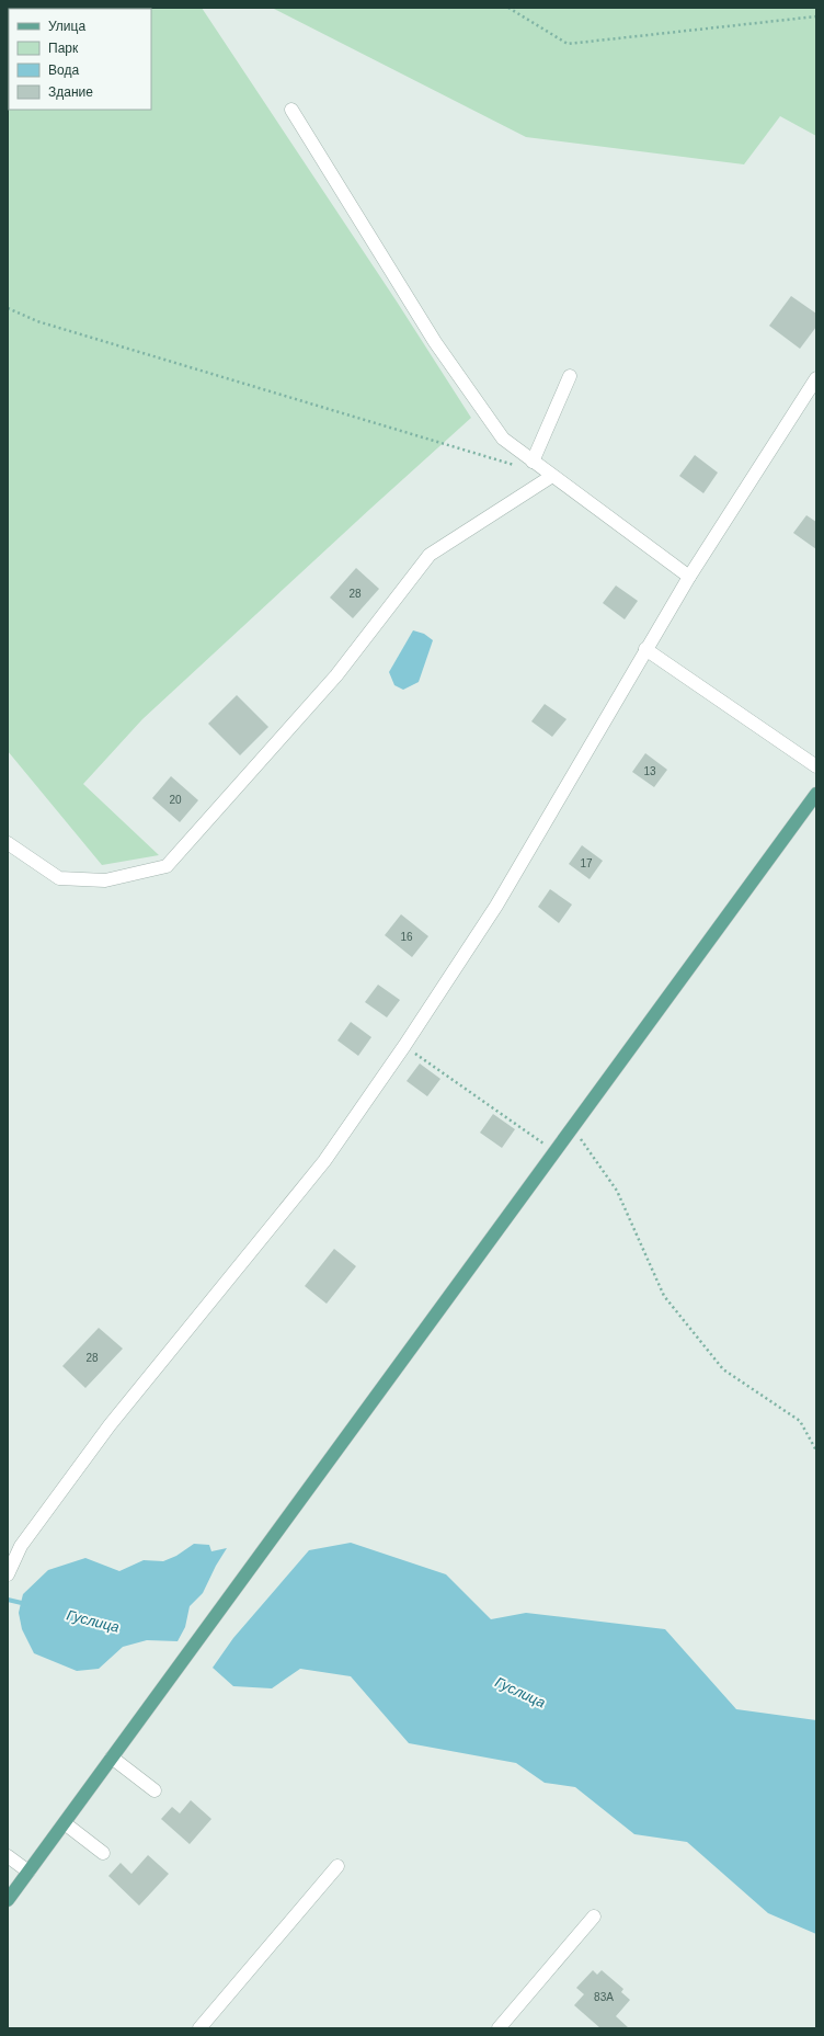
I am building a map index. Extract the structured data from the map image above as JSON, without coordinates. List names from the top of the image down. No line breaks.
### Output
{"water":["Гуслица"],"house_numbers":["28","13","20","17","16","28","83А"],"legend":["Улица","Парк","Вода","Здание"]}
